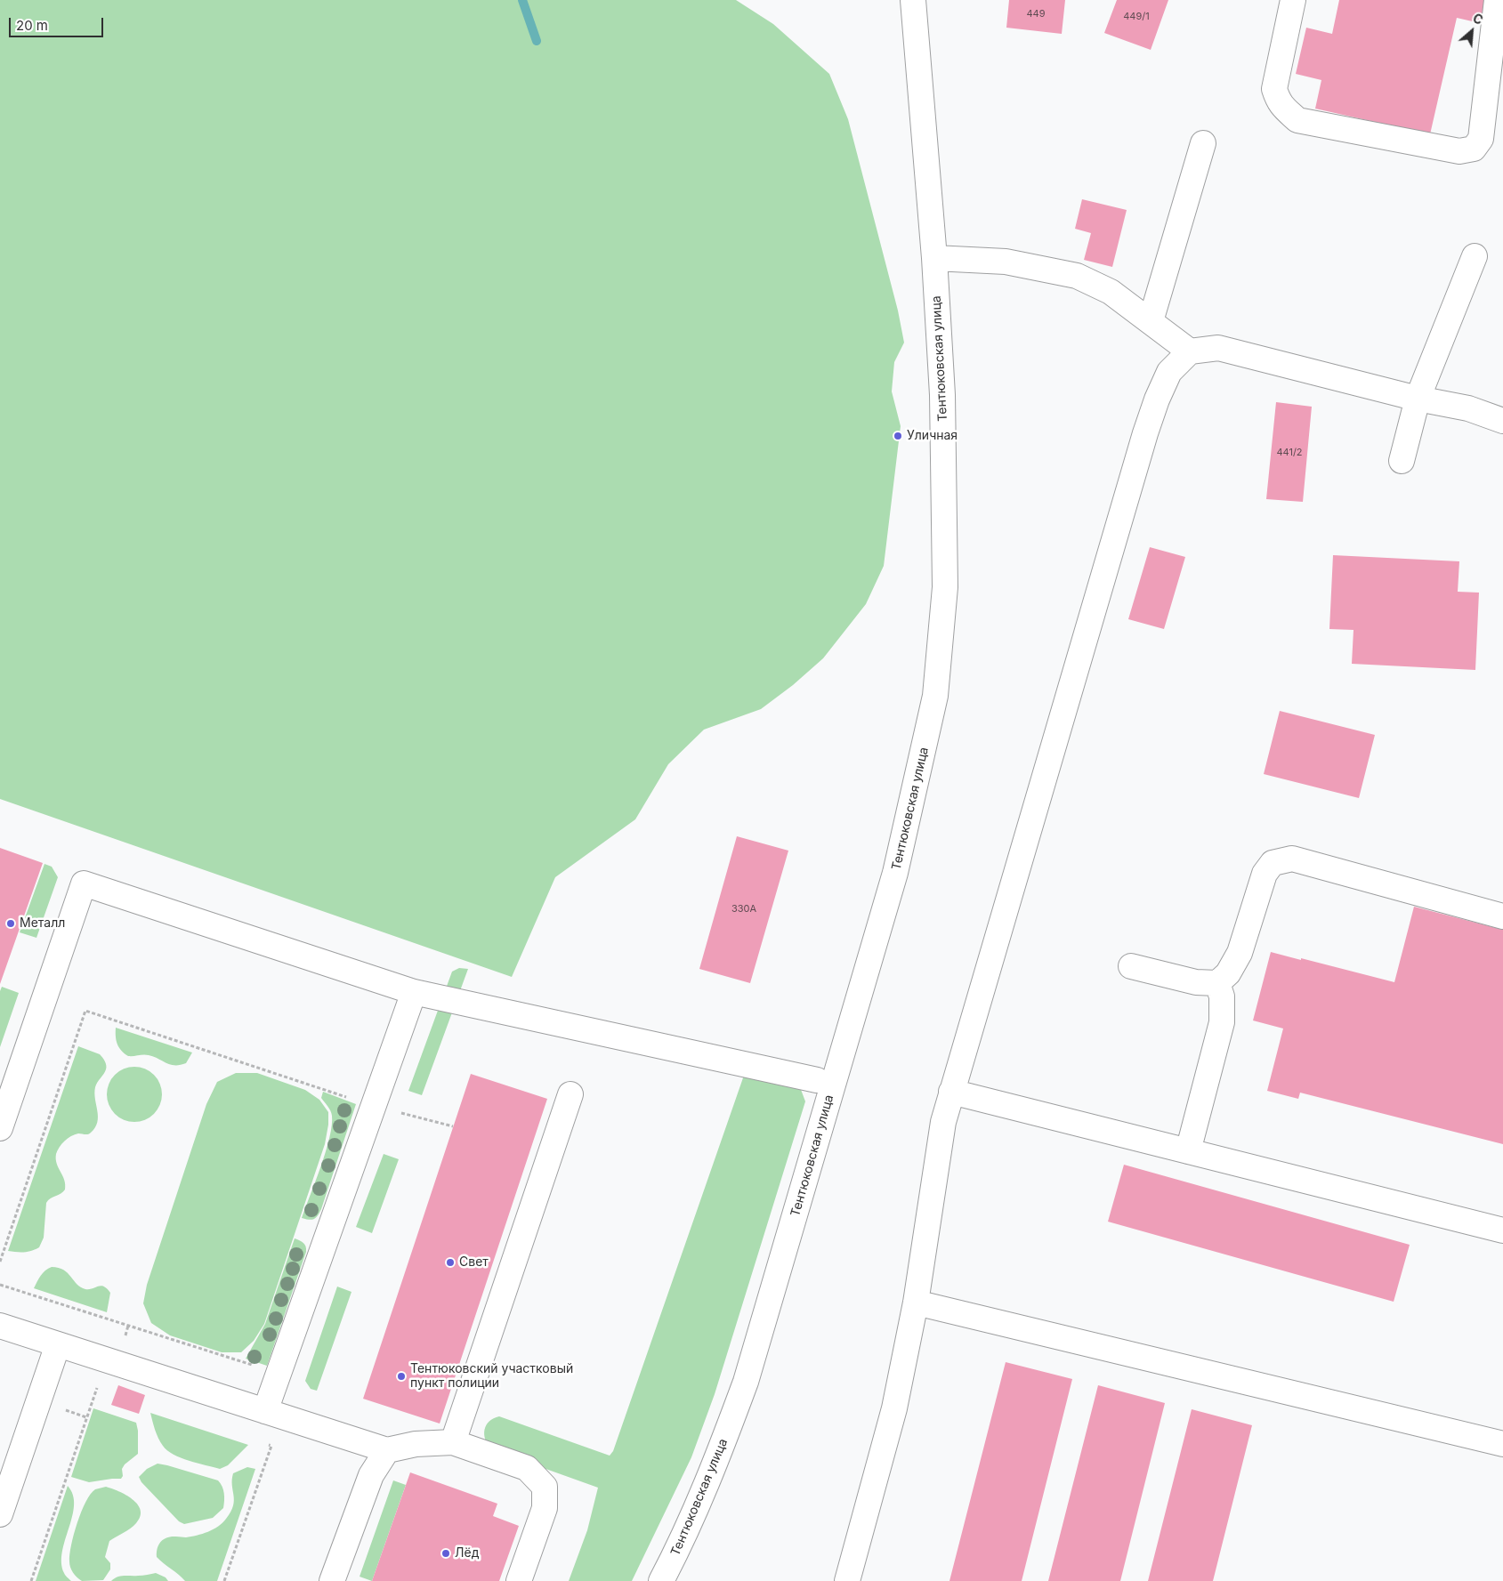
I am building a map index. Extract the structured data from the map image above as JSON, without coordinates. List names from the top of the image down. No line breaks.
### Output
{"streets":{"street":["Тентюковская улица"]},"places":["Уличная","Металл","Свет","Тентюковский участковый пункт полиции","Лёд"],"house_numbers":["449","449/1","441/2","330А"],"scale_bar":"20 m","north":"top right"}
